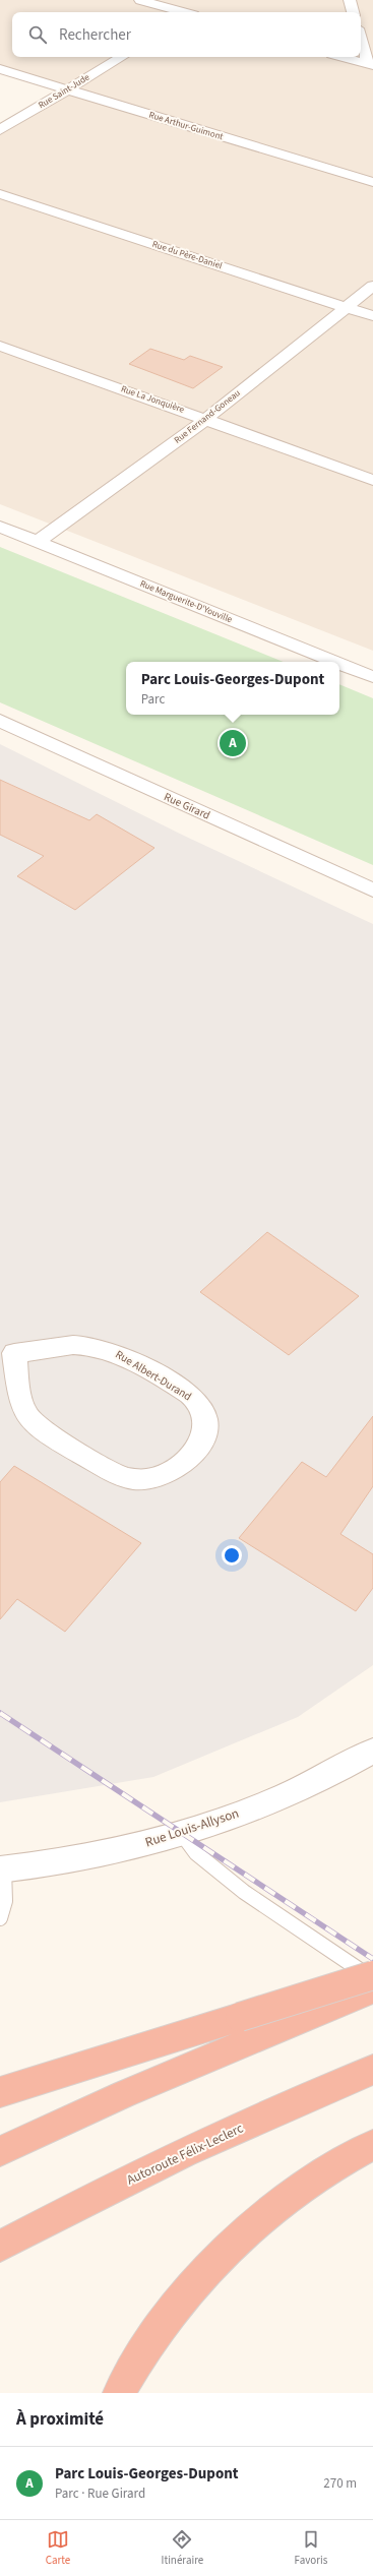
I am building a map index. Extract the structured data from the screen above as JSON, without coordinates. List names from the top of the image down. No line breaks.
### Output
{"streets":{"highway":["Autoroute Félix-Leclerc"],"street":["Rue Saint-Jude","Rue Arthur-Guimont","Rue du Père-Daniel","Rue La Jonquière","Rue Fernand-Goneau","Rue Marguerite-D'Youville","Rue Girard","Rue Albert-Durand","Rue Louis-Allyson"]},"crossings":[["Rue Saint-Jude","Rue Arthur-Guimont"],["Rue du Père-Daniel","Rue Fernand-Goneau"],["Rue La Jonquière","Rue Fernand-Goneau"],["Rue Fernand-Goneau","Rue Marguerite-D'Youville"]],"page":{"search":"Rechercher","popup":["Parc Louis-Georges-Dupont","Parc"],"pins":"A","heading":"À proximité","list":[{"mark":"A","name":"Parc Louis-Georges-Dupont","note":"Parc · Rue Girard","value":"270 m"}],"nav":["Carte","Itinéraire","Favoris"]}}
